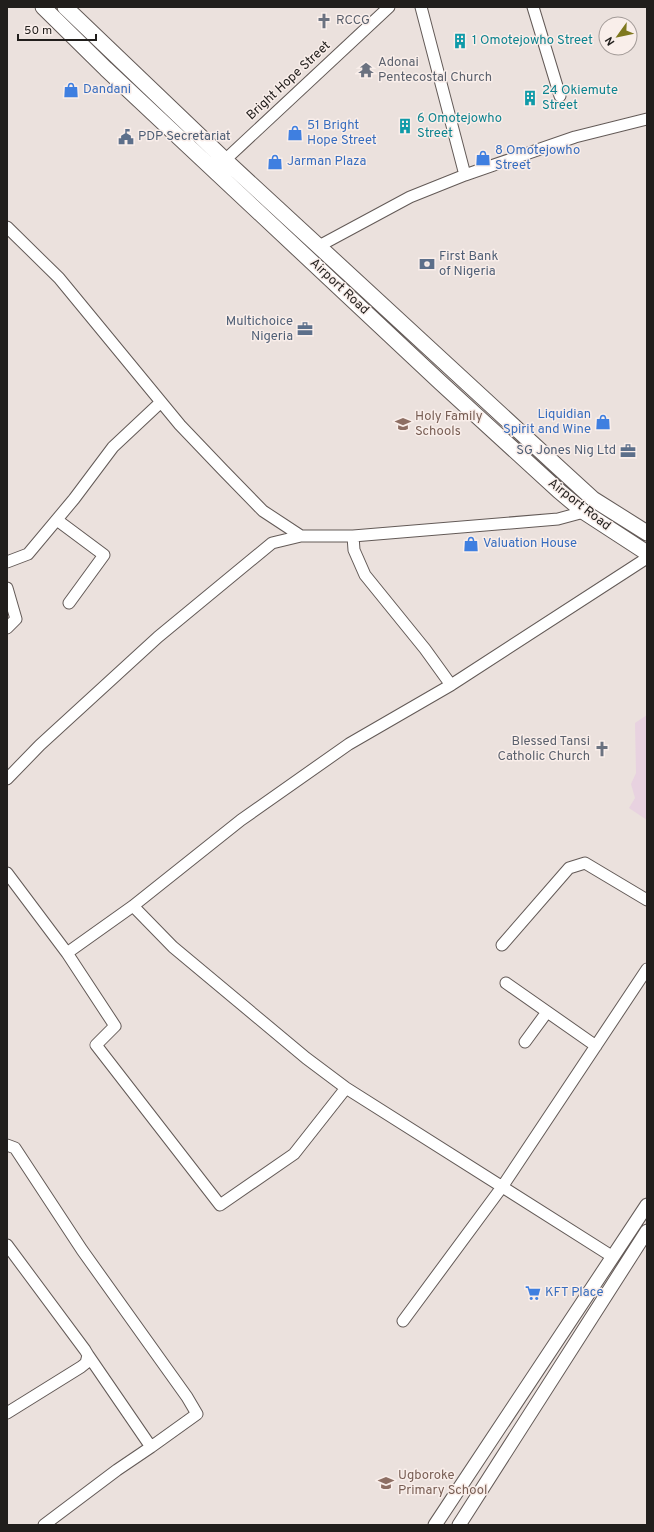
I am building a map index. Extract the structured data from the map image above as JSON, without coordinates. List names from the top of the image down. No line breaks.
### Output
{"streets":{"main road":["Airport Road"],"street":["Bright Hope Street"]},"crossings":[["Bright Hope Street","Airport Road"]],"places":{"church":["RCCG","Blessed Tansi Catholic Church"],"building":["1 Omotejowho Street","24 Okiemute Street","6 Omotejowho Street"],"temple":["Adonai Pentecostal Church"],"shop":["Dandani","51 Bright Hope Street","8 Omotejowho Street","Jarman Plaza","Liquidian Spirit and Wine","Valuation House"],"public building":["PDP Secretariat"],"bank":["First Bank of Nigeria"],"office":["Multichoice Nigeria","SG Jones Nig Ltd"],"school or university":["Holy Family Schools","Ugboroke Primary School"],"supermarket":["KFT Place"]},"scale_bar":"50 m","north":"bottom left"}
